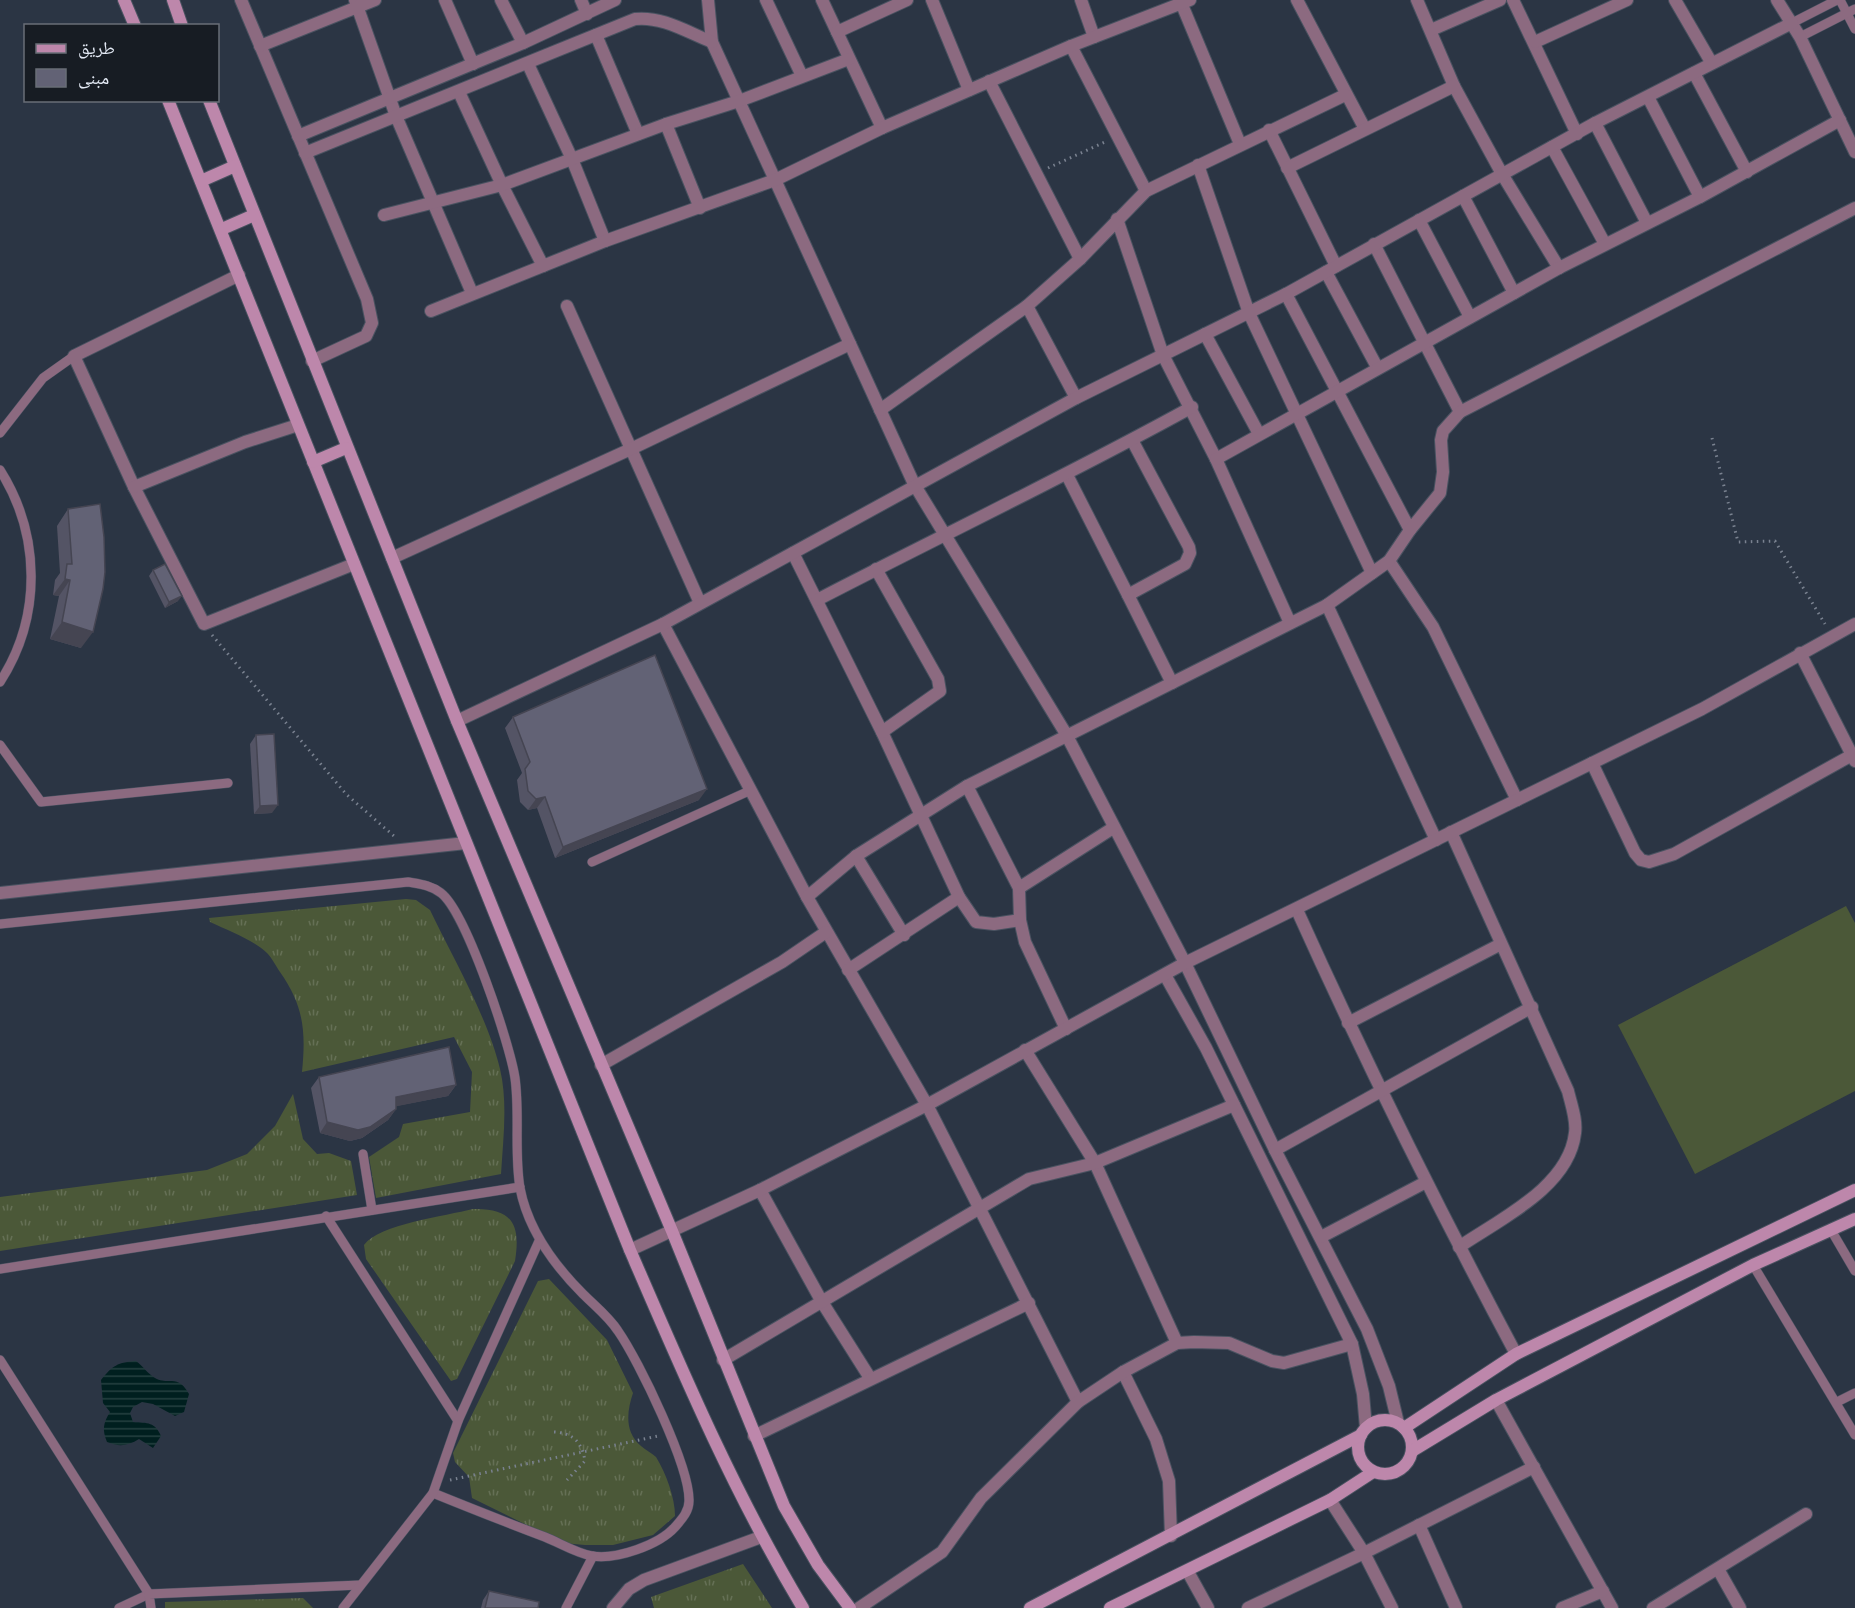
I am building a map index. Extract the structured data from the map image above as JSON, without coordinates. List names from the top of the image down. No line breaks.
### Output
{"legend":["طريق","مبنى"]}
